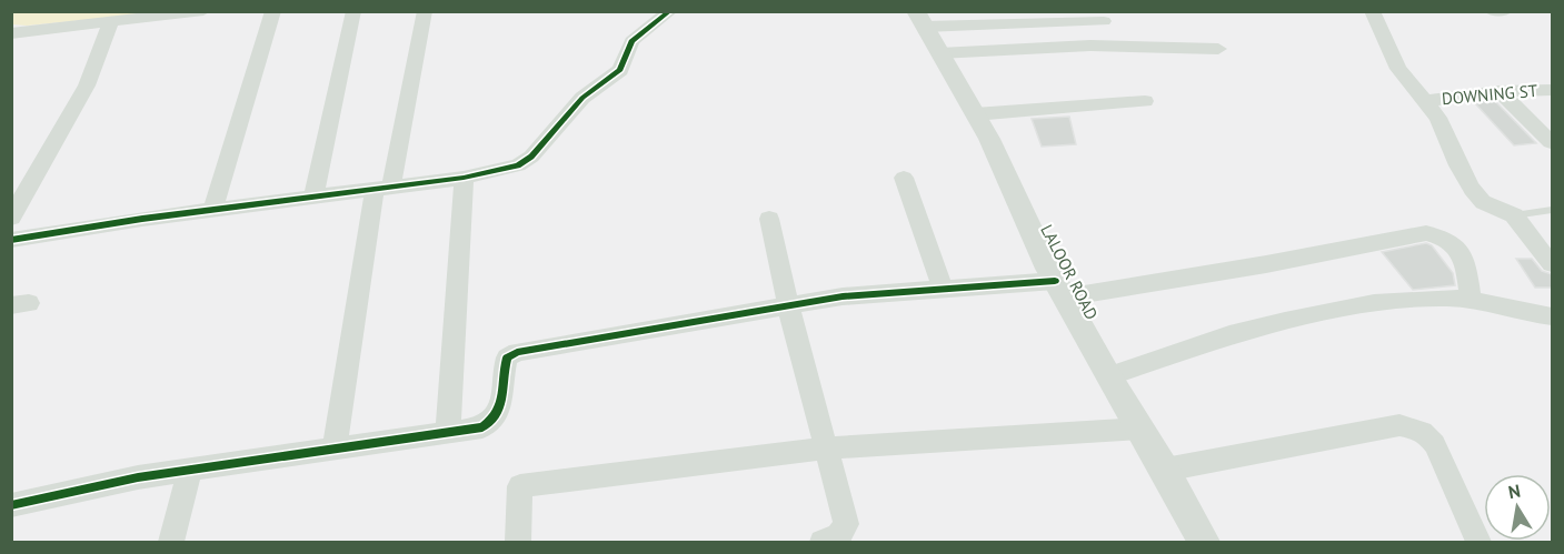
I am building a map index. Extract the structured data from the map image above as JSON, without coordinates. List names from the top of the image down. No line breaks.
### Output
{"streets":{"street":["DOWNING ST","LALOOR ROAD"]},"north":"top"}
